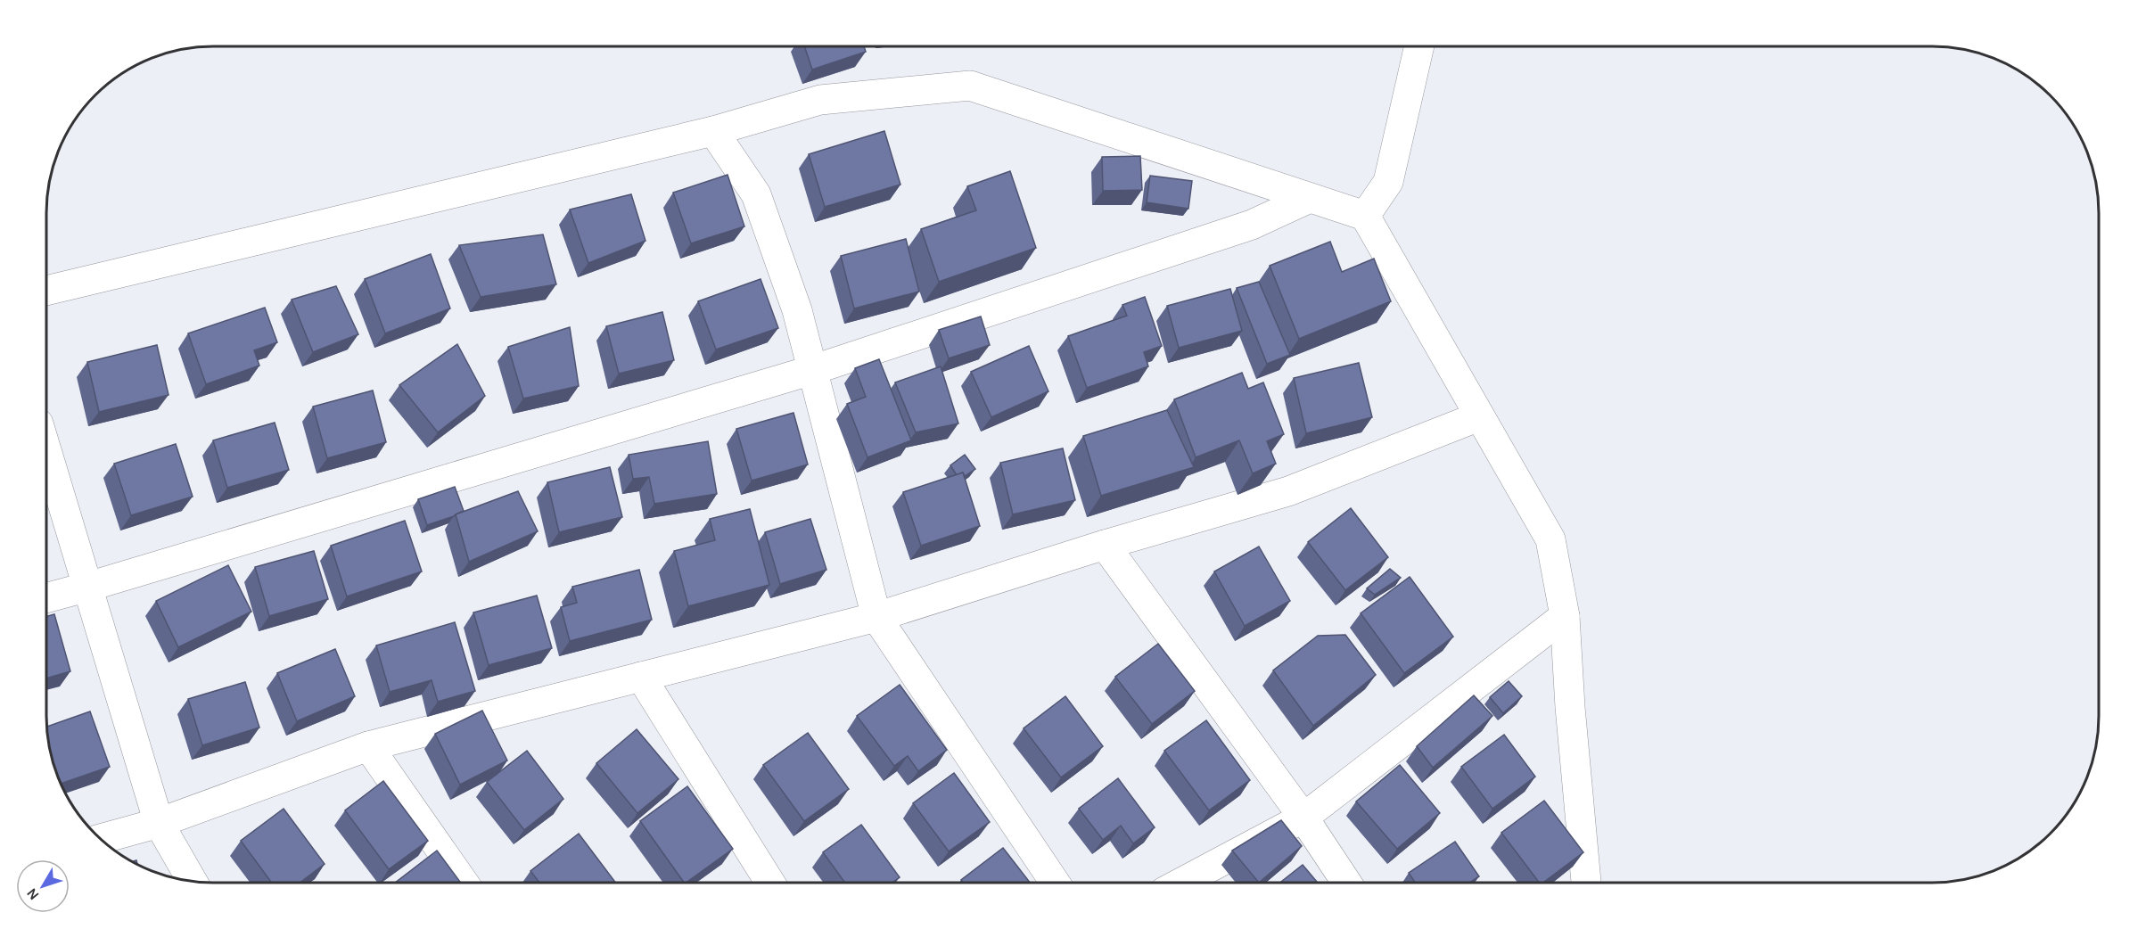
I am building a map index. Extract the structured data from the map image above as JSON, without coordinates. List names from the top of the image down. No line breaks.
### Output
{"north":"bottom left"}
